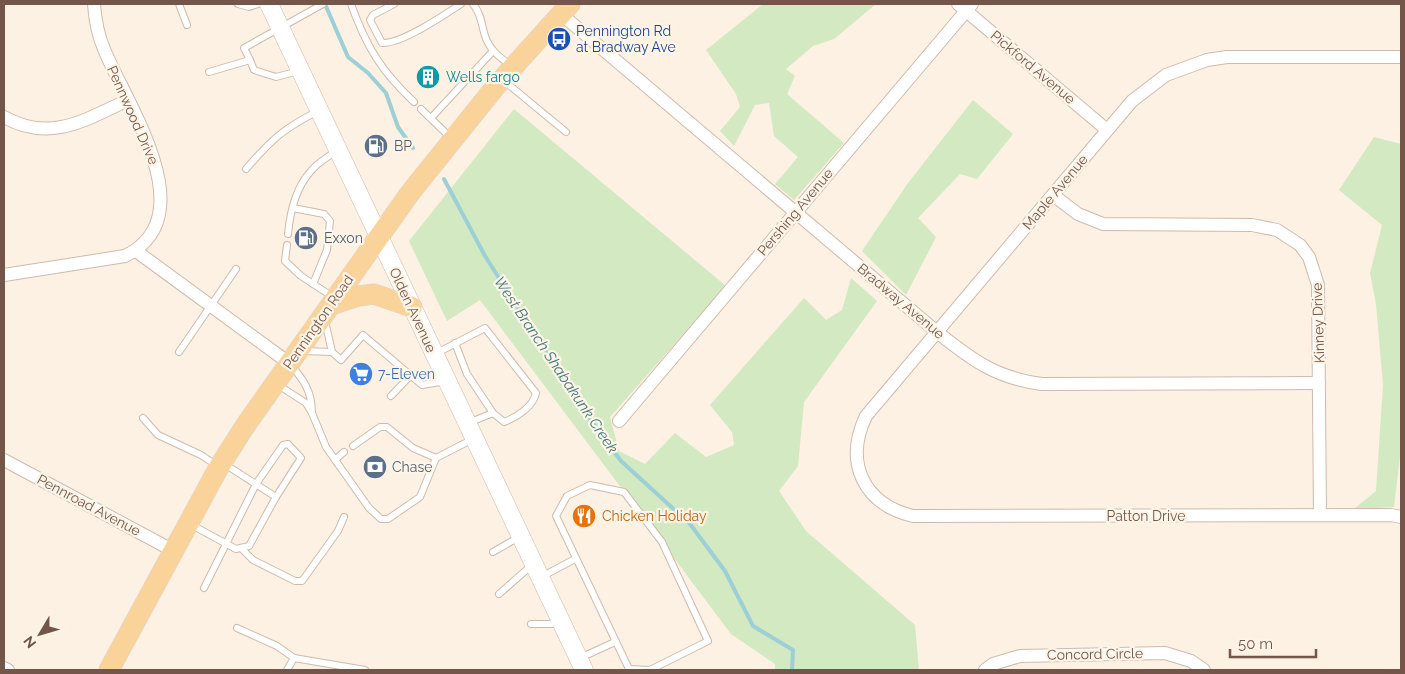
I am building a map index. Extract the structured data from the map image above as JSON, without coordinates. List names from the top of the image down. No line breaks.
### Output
{"streets":{"main road":["Olden Avenue","Pennington Road"],"street":["Pickford Avenue","Pennwood Drive","Maple Avenue","Pershing Avenue","Bradway Avenue","Kinney Drive","Pennroad Avenue","Patton Drive","Concord Circle"]},"crossings":[["Pickford Avenue","Maple Avenue"],["Pickford Avenue","Pershing Avenue"],["Maple Avenue","Bradway Avenue"],["Maple Avenue","Kinney Drive"],["Maple Avenue","Patton Drive"],["Pershing Avenue","Bradway Avenue"],["Bradway Avenue","Pennington Road"],["Bradway Avenue","Kinney Drive"],["Olden Avenue","Pennington Road"],["Pennington Road","Pennroad Avenue"],["Kinney Drive","Patton Drive"]],"water":["West Branch Shabakunk Creek"],"places":{"bus stop":["Pennington Rd at Bradway Ave"],"building":["Wells fargo"],"fuel station":["BP","Exxon"],"supermarket":["7-Eleven"],"bank":["Chase"],"restaurant":["Chicken Holiday"]},"scale_bar":"50 m","north":"bottom left"}
